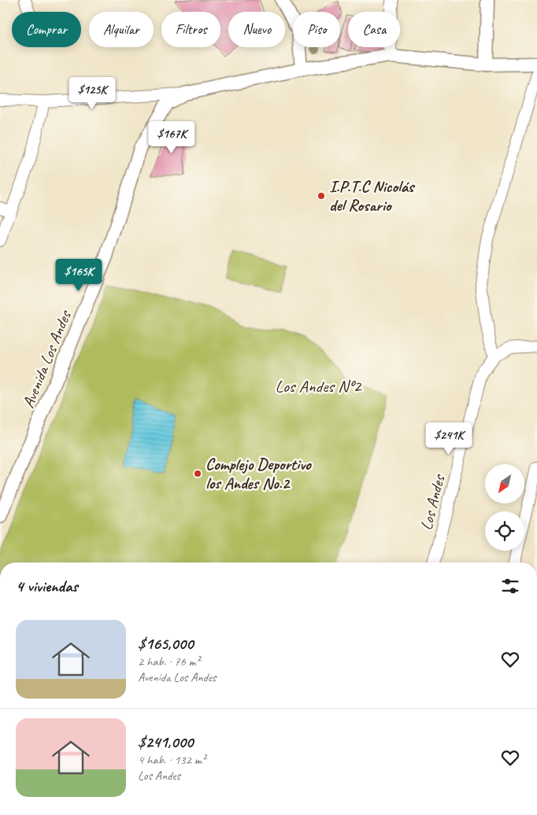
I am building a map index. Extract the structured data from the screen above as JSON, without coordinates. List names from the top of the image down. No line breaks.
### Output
{"streets":{"street":["Avenida Los Andes","Los Andes"]},"districts":["Los Andes Nº2"],"places":["I.P.T.C Nicolás del Rosario","Complejo Deportivo los Andes No.2"],"north":"bottom left","page":{"chip":["Comprar","Alquilar","Filtros","Nuevo","Piso","Casa"],"price":["$125K","$167K","$165K","$241K"],"heading":"4 viviendas","list":[{"name":"$165,000","note":"2 hab. · 76 m² · Avenida Los Andes"},{"name":"$241,000","note":"4 hab. · 132 m² · Los Andes"}]}}
